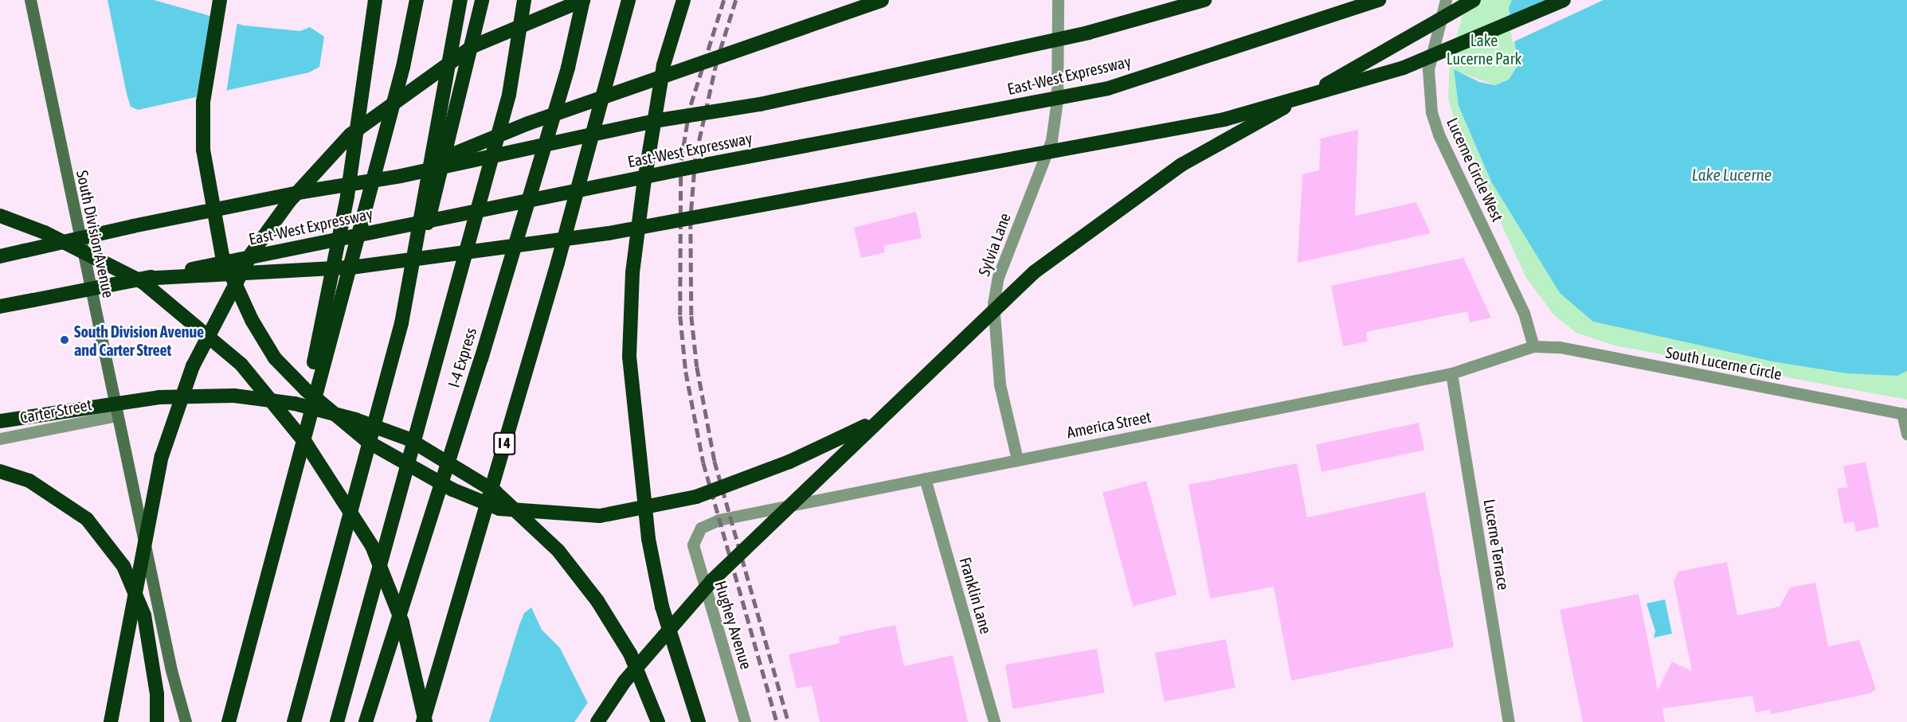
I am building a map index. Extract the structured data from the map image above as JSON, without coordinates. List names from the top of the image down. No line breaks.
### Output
{"streets":{"highway":["East-West Expressway","I-4 Express","I 4"],"street":["Lucerne Circle West","South Division Avenue","Sylvia Lane","South Lucerne Circle","Carter Street","America Street","Lucerne Terrace","Franklin Lane","Hughey Avenue"]},"crossings":[["Lucerne Circle West","South Lucerne Circle"],["Lucerne Circle West","America Street"],["South Division Avenue","Carter Street"],["Sylvia Lane","America Street"],["South Lucerne Circle","America Street"],["America Street","Lucerne Terrace"],["America Street","Franklin Lane"],["America Street","Hughey Avenue"]],"water":["Lake Lucerne"],"parks":["Lake Lucerne Park"],"places":["South Division Avenue and Carter Street"]}
